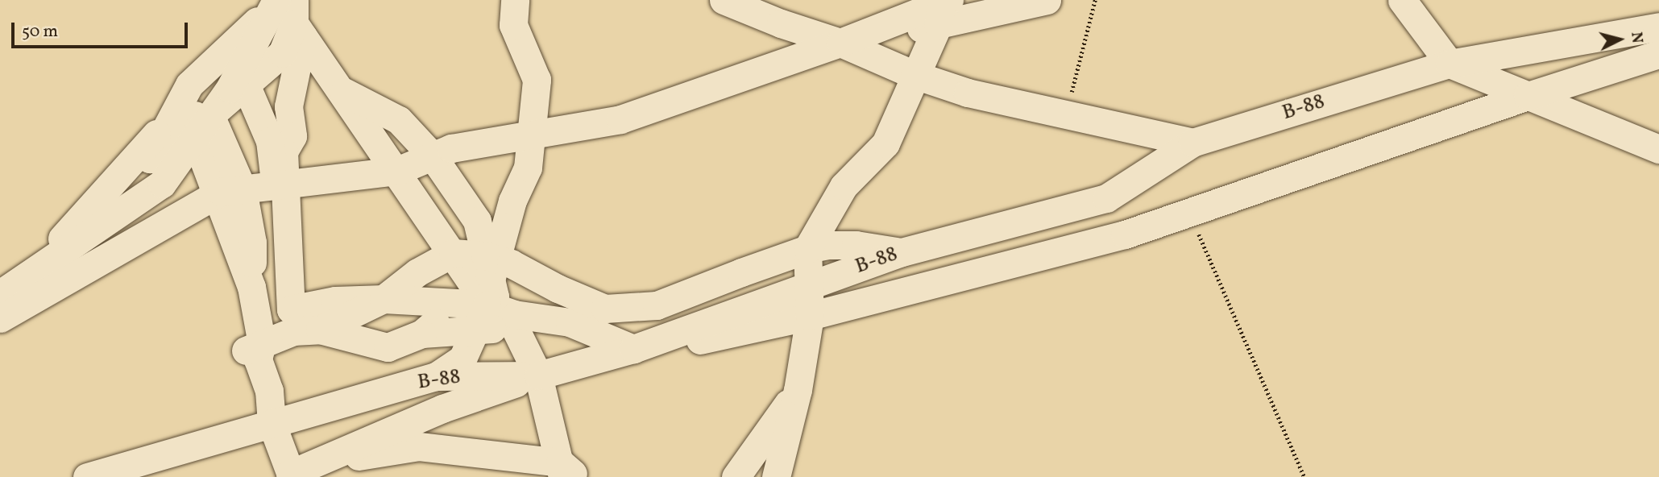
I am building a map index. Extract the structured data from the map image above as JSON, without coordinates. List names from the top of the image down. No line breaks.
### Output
{"streets":{"street":["B-88"]},"scale_bar":"50 m","north":"right"}
